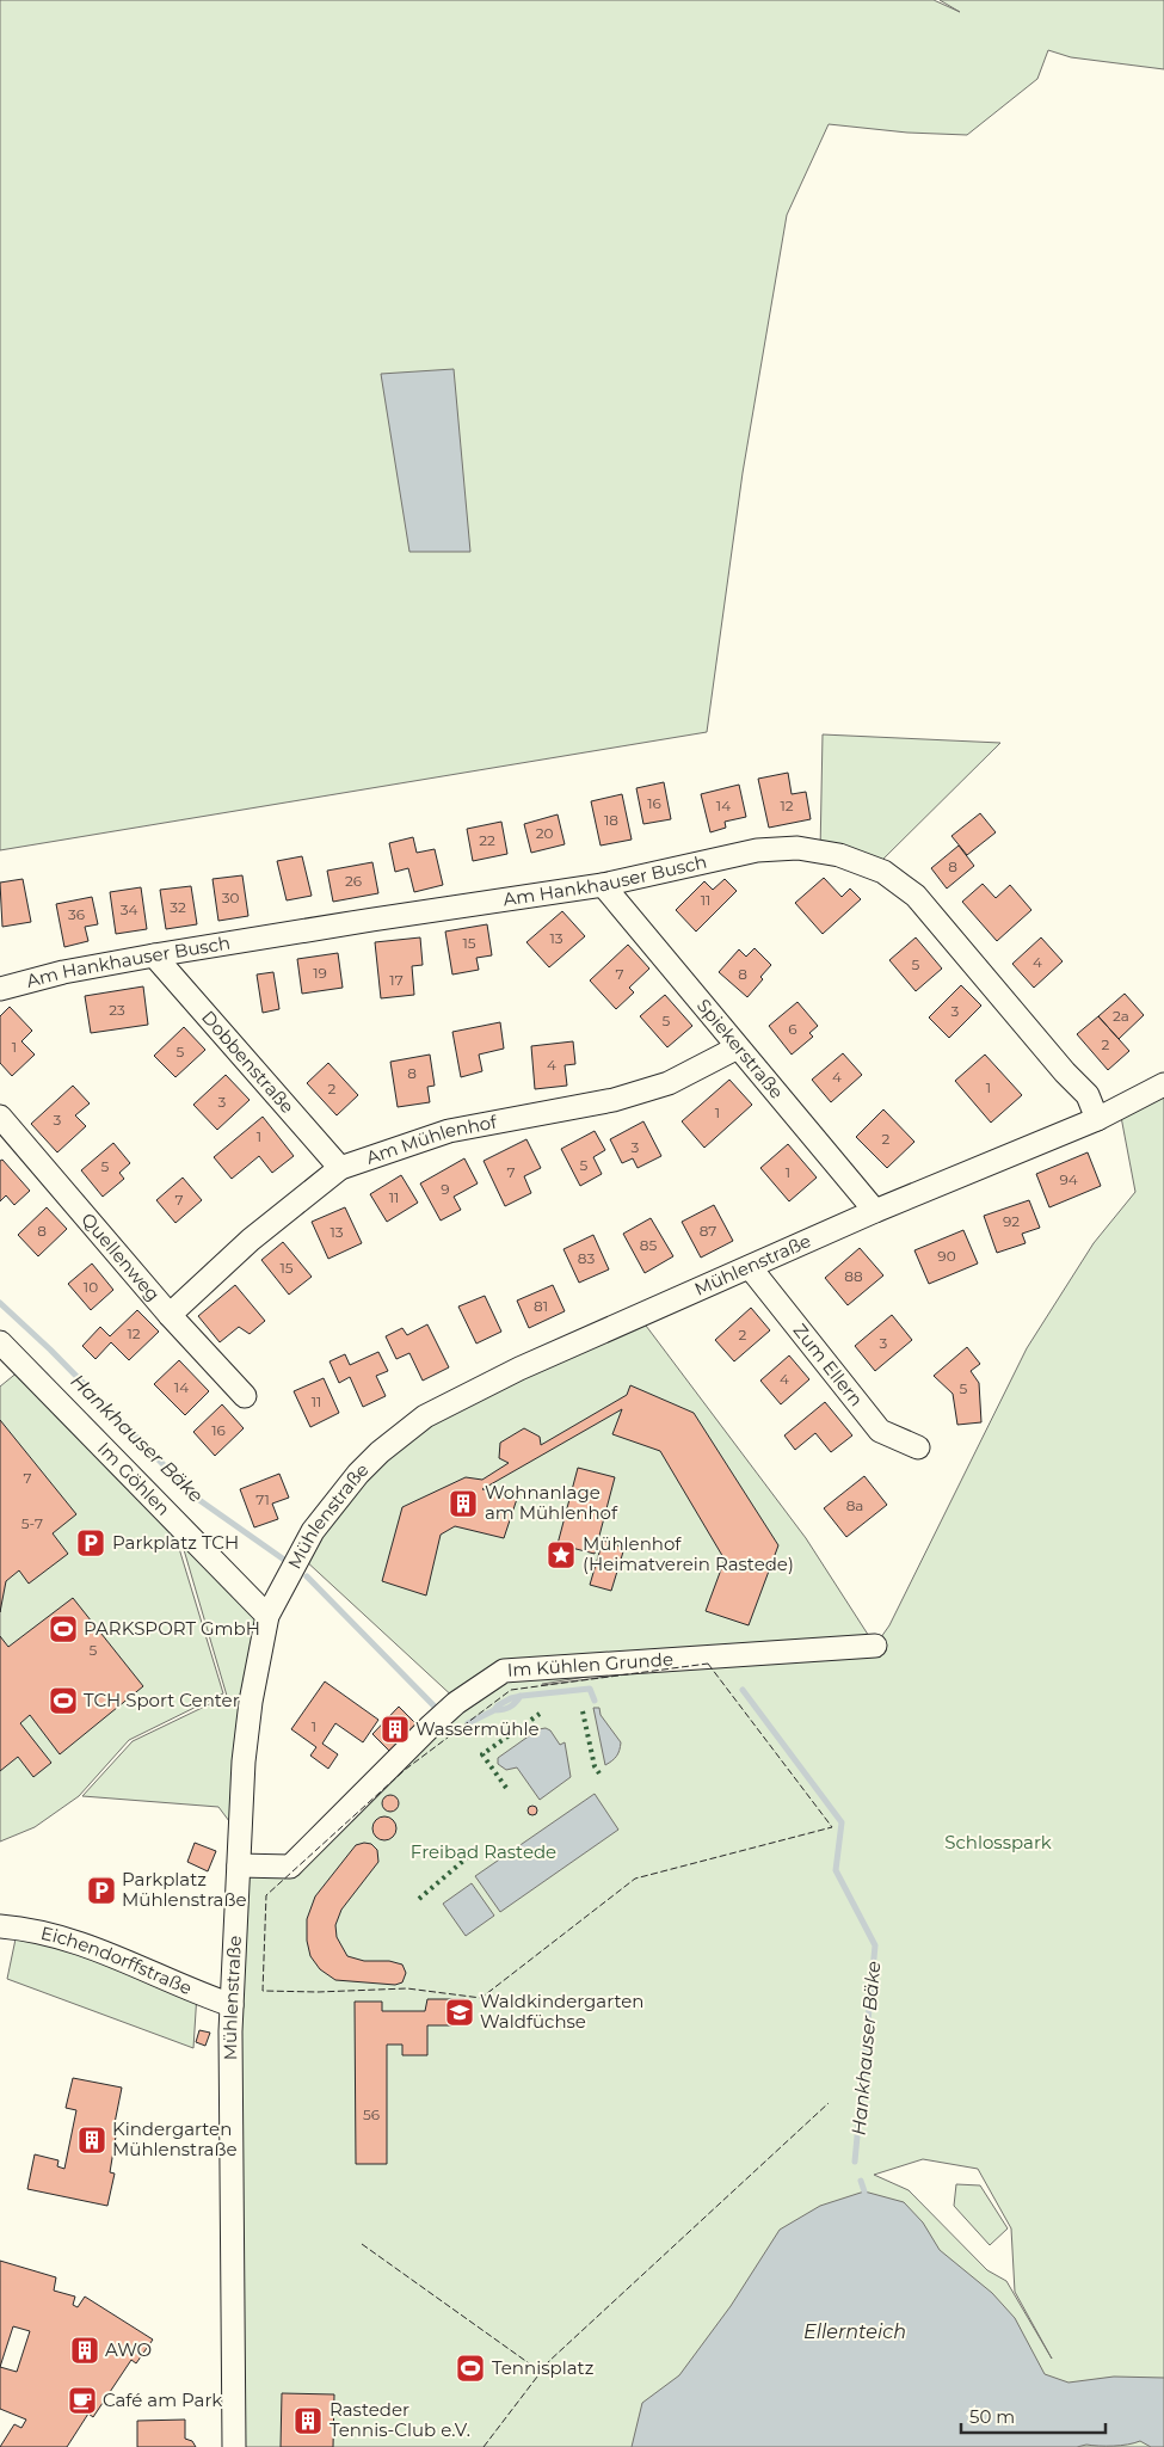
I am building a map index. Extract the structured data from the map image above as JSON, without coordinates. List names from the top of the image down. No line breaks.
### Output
{"streets":{"street":["Am Hankhauser Busch","Spiekerstraße","Dobbenstraße","Am Mühlenhof","Quellenweg","Mühlenstraße","Zum Ellern","Im Göhlen","Im Kühlen Grunde","Eichendorffstraße"]},"crossings":[["Am Hankhauser Busch","Spiekerstraße"],["Am Hankhauser Busch","Dobbenstraße"],["Am Hankhauser Busch","Mühlenstraße"],["Spiekerstraße","Am Mühlenhof"],["Spiekerstraße","Mühlenstraße"],["Dobbenstraße","Am Mühlenhof"],["Am Mühlenhof","Quellenweg"],["Mühlenstraße","Zum Ellern"],["Mühlenstraße","Im Göhlen"],["Mühlenstraße","Im Kühlen Grunde"],["Mühlenstraße","Eichendorffstraße"]],"water":["Hankhauser Bäke","Ellernteich"],"parks":["Schlosspark","Freibad Rastede"],"places":{"building":["Wohnanlage am Mühlenhof","Wassermühle","Kindergarten Mühlenstraße","AWO","Rasteder Tennis-Club e.V."],"parking":["Parkplatz TCH","Parkplatz Mühlenstraße"],"place":["Mühlenhof (Heimatverein Rastede)"],"sports":["PARKSPORT GmbH","TCH Sport Center","Tennisplatz"],"school or university":["Waldkindergarten Waldfüchse"],"cafe":["Café am Park"]},"house_numbers":["16","14","12","18","20","22","8","26","30","11","32","34","36","13","15","4","5","19","7","8","17","23","3","2a","5","6","2","1","5","4","8","4","1","2","3","1","3","1","2","3","5","5","7","1","94","9","11","7","92","8","87","13","85","90","83","15","88","10","81","12","2","3","4","14","5","11","16","7","71","8a","5-7","5","1","56"],"scale_bar":"50 m"}
